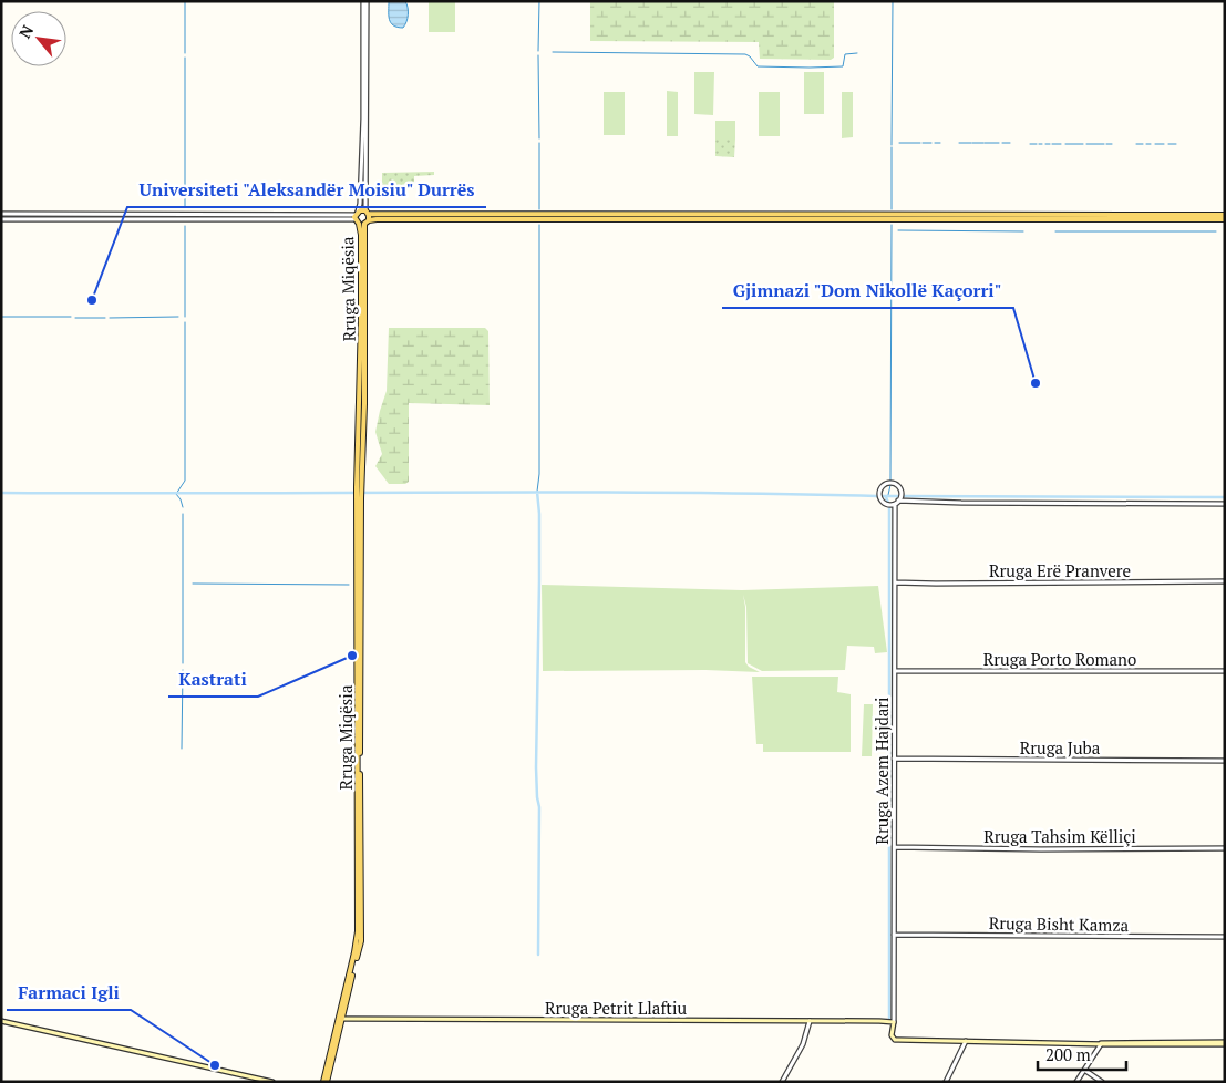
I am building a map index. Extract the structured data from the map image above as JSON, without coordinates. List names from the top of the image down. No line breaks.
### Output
{"streets":{"main road":["Rruga Miqësia","Rruga Azem Hajdari","Rruga Petrit Llaftiu"],"street":["Rruga Erë Pranvere","Rruga Porto Romano","Rruga Juba","Rruga Tahsim Këlliçi","Rruga Bisht Kamza"]},"crossings":[["Rruga Miqësia","Rruga Petrit Llaftiu"],["Rruga Erë Pranvere","Rruga Azem Hajdari"],["Rruga Porto Romano","Rruga Azem Hajdari"],["Rruga Juba","Rruga Azem Hajdari"],["Rruga Azem Hajdari","Rruga Tahsim Këlliçi"],["Rruga Azem Hajdari","Rruga Bisht Kamza"],["Rruga Azem Hajdari","Rruga Petrit Llaftiu"]],"places":["Universiteti \"Aleksandër Moisiu\" Durrës","Gjimnazi \"Dom Nikollë Kaçorri\"","Kastrati","Farmaci Igli"],"scale_bar":"200 m","north":"top left"}
